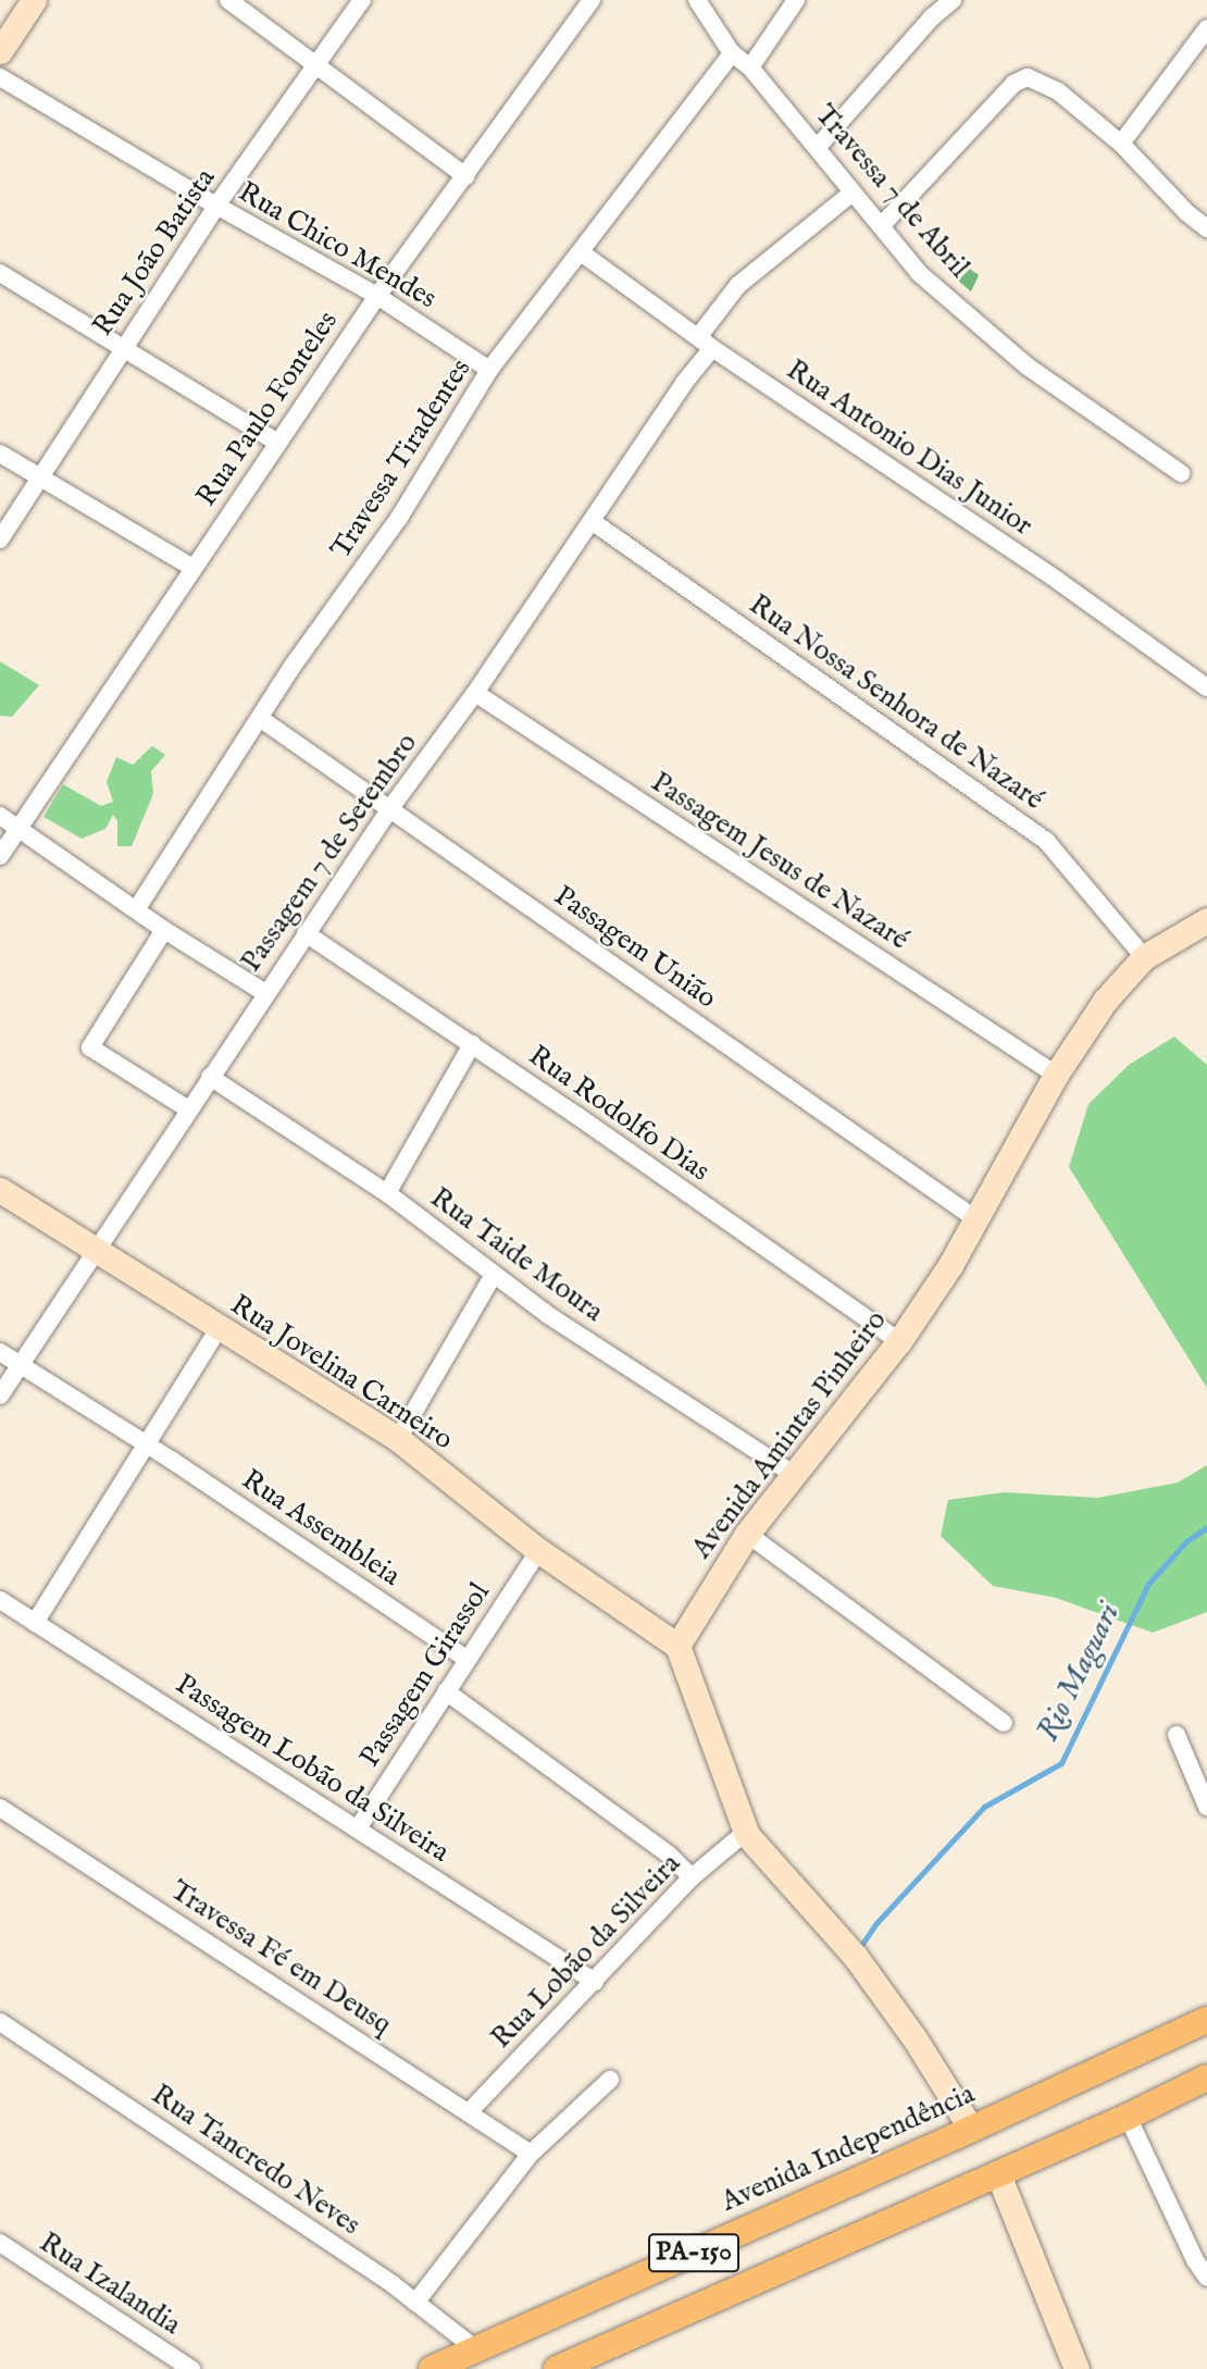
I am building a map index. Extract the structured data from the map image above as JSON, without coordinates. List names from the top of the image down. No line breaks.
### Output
{"streets":{"main road":["Avenida Independência","PA-150"],"street":["Travessa 7 de Abril","Rua Chico Mendes","Rua João Batista","Rua Paulo Fonteles","Rua Antonio Dias Junior","Travessa Tiradentes","Rua Nossa Senhora de Nazaré","Passagem 7 de Setembro","Passagem Jesus de Nazaré","Passagem União","Rua Rodolfo Dias","Rua Taide Moura","Rua Jovelina Carneiro","Avenida Amintas Pinheiro","Rua Assembleia","Passagem Girassol","Passagem Lobão da Silveira","Rua Lobão da Silveira","Travessa Fé em Deusq","Rua Tancredo Neves","Rua Izalandia"]},"crossings":[["Travessa 7 de Abril","Travessa Tiradentes"],["Travessa 7 de Abril","Passagem 7 de Setembro"],["Rua Chico Mendes","Rua João Batista"],["Rua Chico Mendes","Rua Paulo Fonteles"],["Rua Chico Mendes","Travessa Tiradentes"],["Rua Antonio Dias Junior","Travessa Tiradentes"],["Rua Antonio Dias Junior","Passagem 7 de Setembro"],["Travessa Tiradentes","Passagem União"],["Rua Nossa Senhora de Nazaré","Passagem 7 de Setembro"],["Rua Nossa Senhora de Nazaré","Avenida Amintas Pinheiro"],["Passagem 7 de Setembro","Passagem Jesus de Nazaré"],["Passagem 7 de Setembro","Passagem União"],["Passagem 7 de Setembro","Rua Rodolfo Dias"],["Passagem 7 de Setembro","Rua Taide Moura"],["Passagem 7 de Setembro","Rua Jovelina Carneiro"],["Passagem 7 de Setembro","Rua Assembleia"],["Passagem Jesus de Nazaré","Avenida Amintas Pinheiro"],["Passagem União","Avenida Amintas Pinheiro"],["Rua Rodolfo Dias","Avenida Amintas Pinheiro"],["Rua Taide Moura","Avenida Amintas Pinheiro"],["Rua Jovelina Carneiro","Avenida Amintas Pinheiro"],["Rua Jovelina Carneiro","Passagem Girassol"],["Rua Assembleia","Passagem Girassol"],["Passagem Girassol","Passagem Lobão da Silveira"],["Passagem Lobão da Silveira","Rua Lobão da Silveira"],["Rua Lobão da Silveira","Travessa Fé em Deusq"],["Avenida Independência","Rua Tancredo Neves"]],"water":["Rio Maguari"]}
